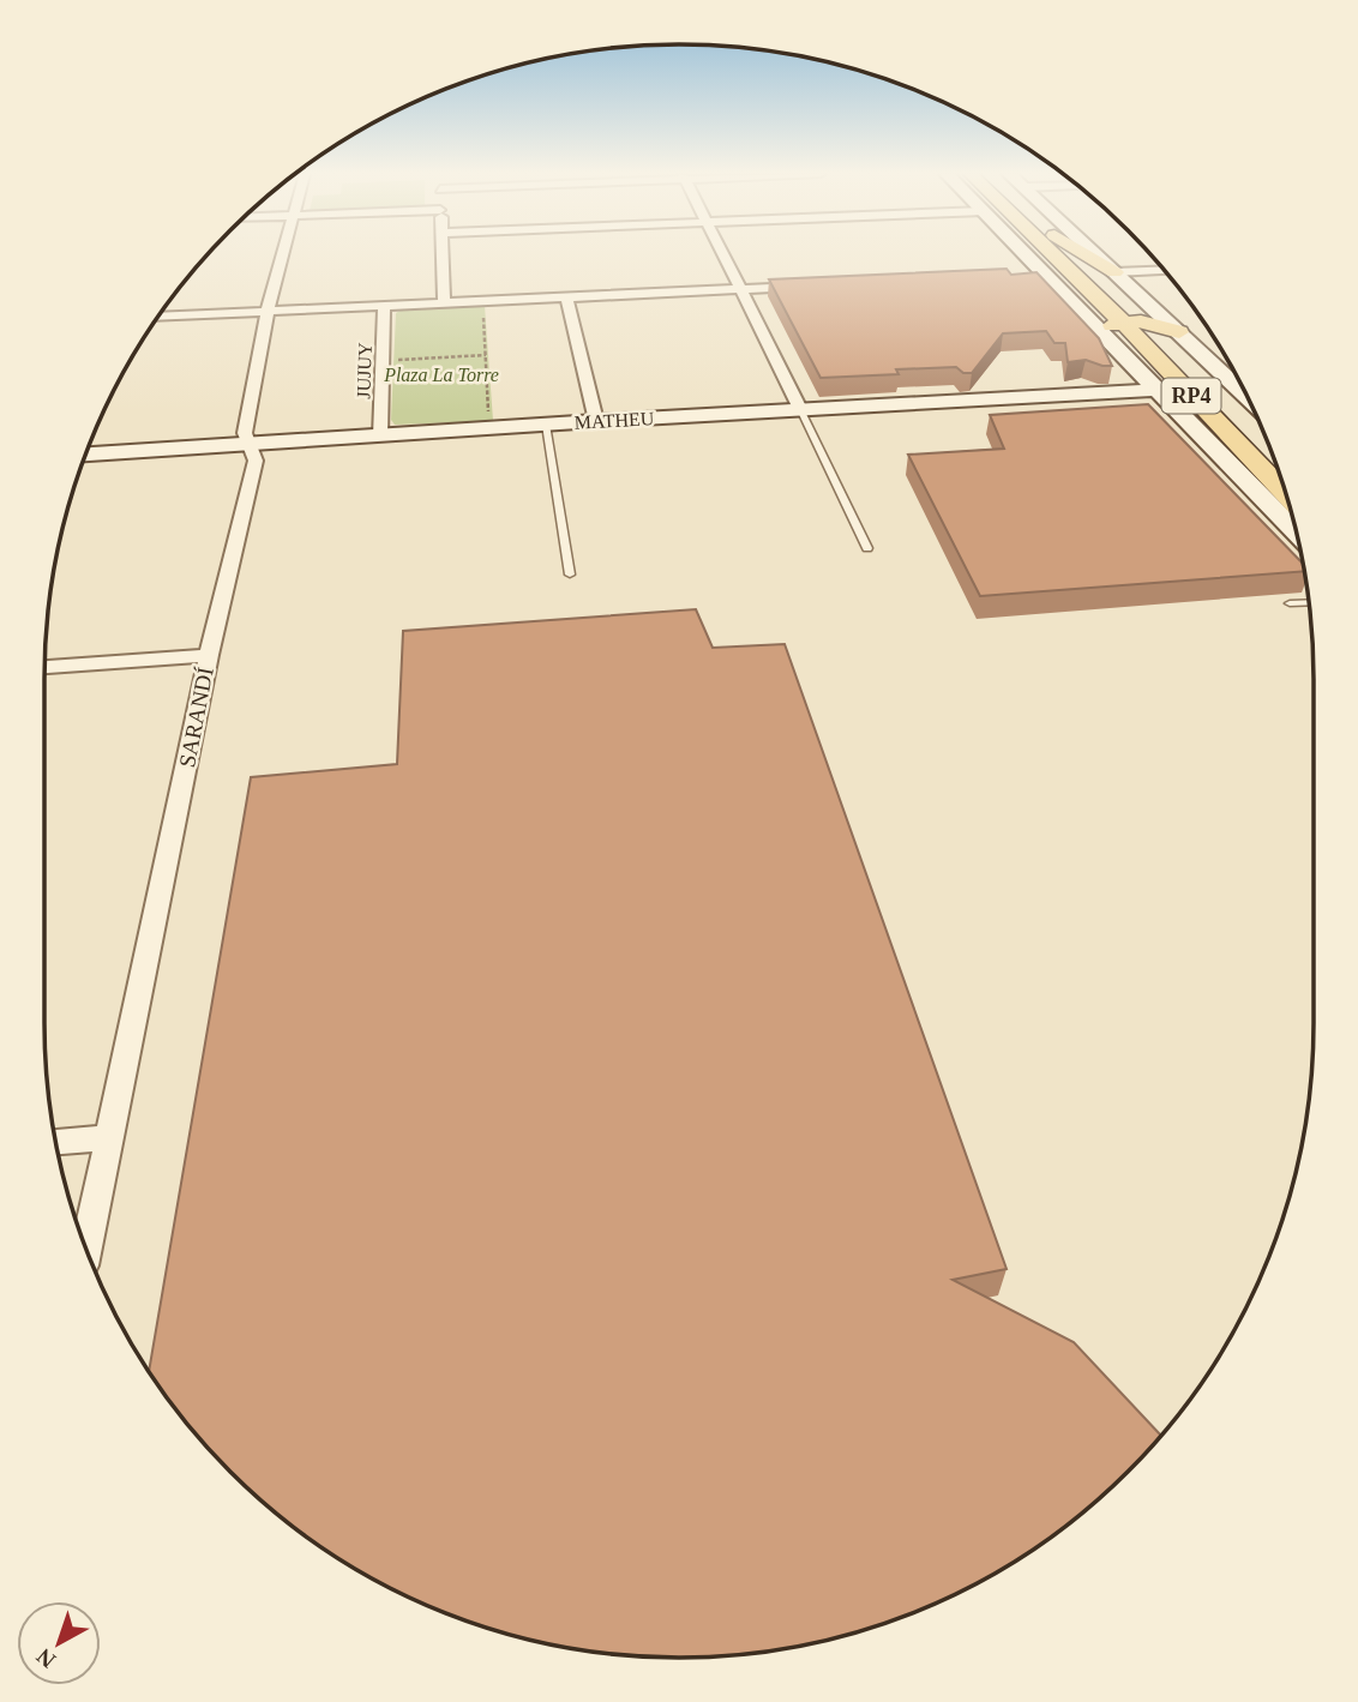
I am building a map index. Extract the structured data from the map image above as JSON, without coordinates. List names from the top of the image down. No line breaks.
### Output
{"streets":{"main road":["RP4"],"street":["JUJUY","MATHEU","SARANDÍ"]},"crossings":[["JUJUY","MATHEU"],["MATHEU","SARANDÍ"]],"parks":["Plaza La Torre"],"north":"bottom left"}
